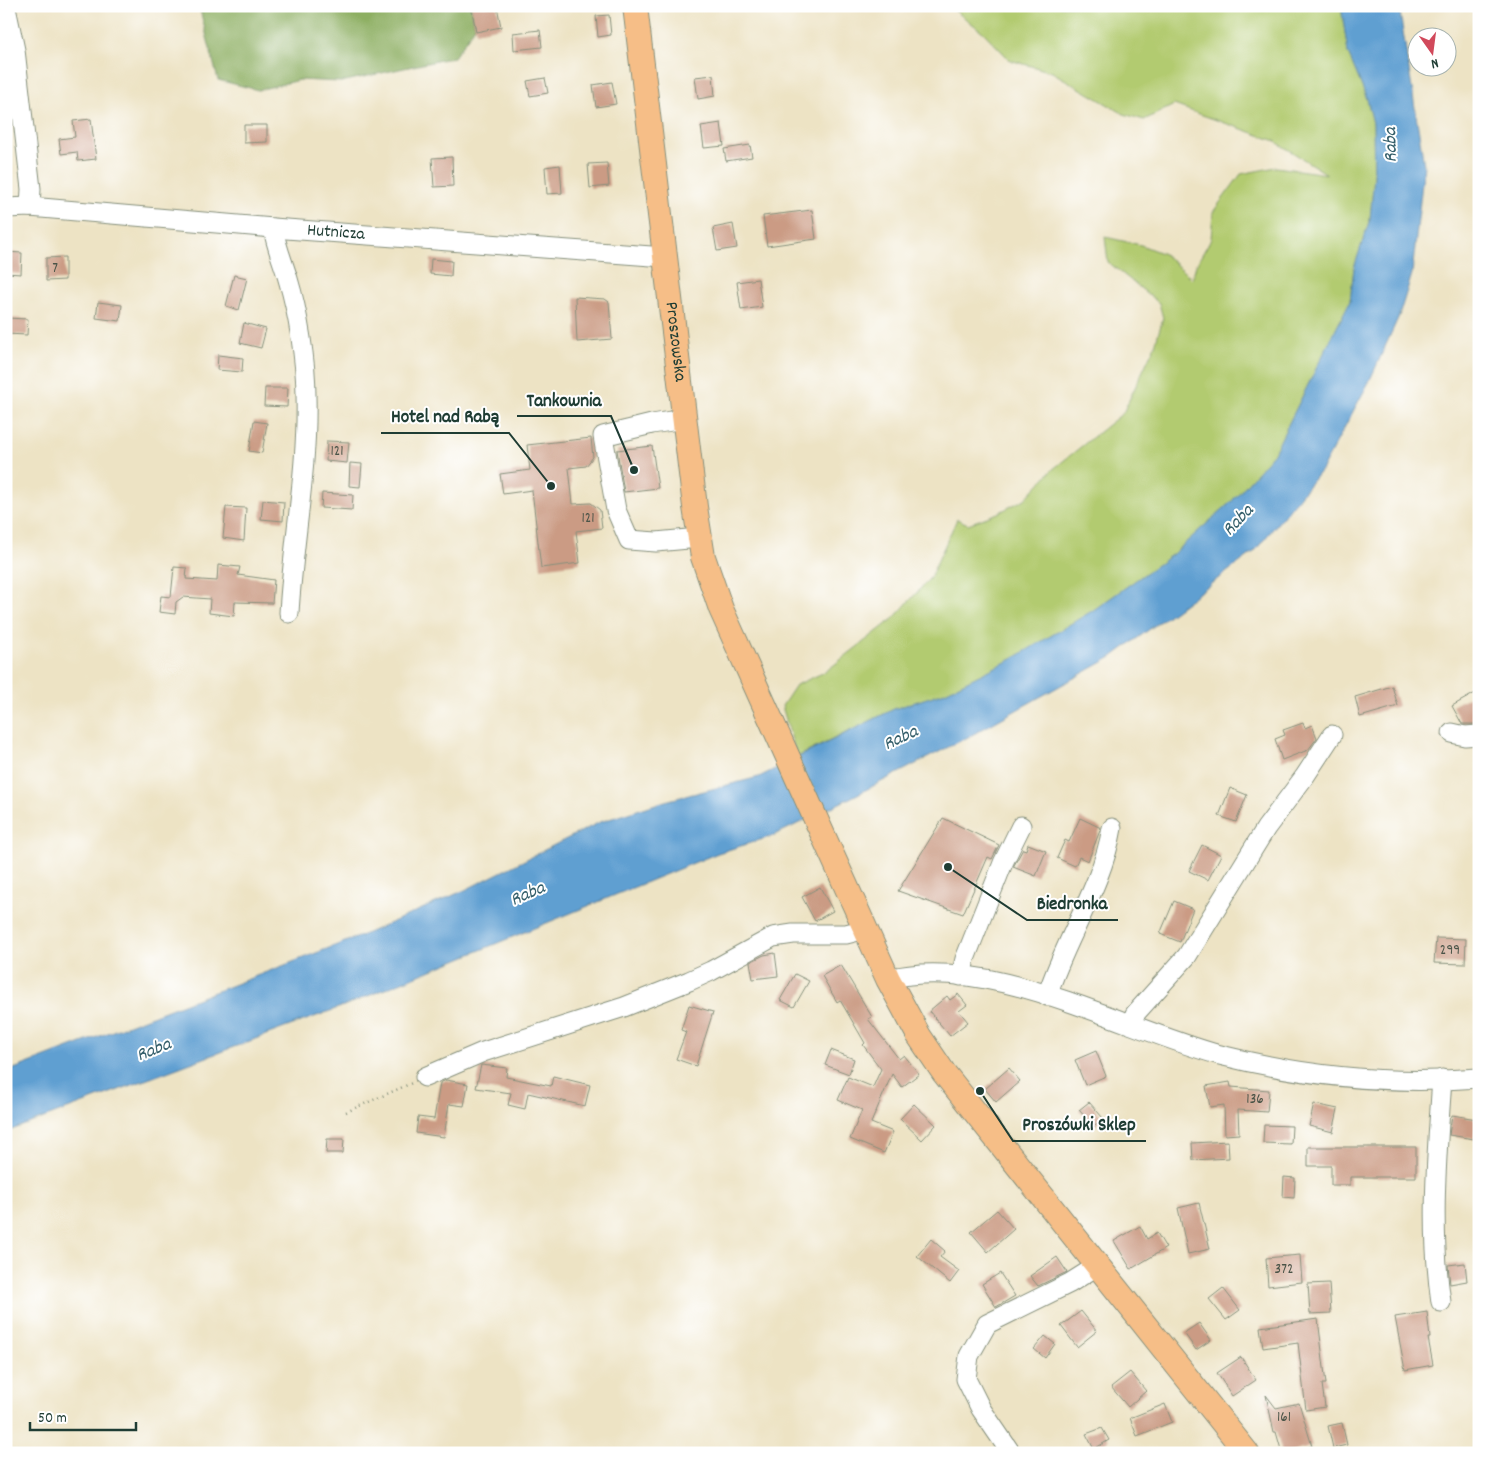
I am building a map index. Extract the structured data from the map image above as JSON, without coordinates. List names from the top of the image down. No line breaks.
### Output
{"streets":{"main road":["Proszowska"],"street":["Hutnicza"]},"crossings":[["Hutnicza","Proszowska"]],"water":["Raba"],"places":["Tankownia","Hotel nad Rabą","Biedronka","Proszówki Sklep"],"house_numbers":["7","121","121","299","136","372","161"],"scale_bar":"50 m","north":"bottom"}
